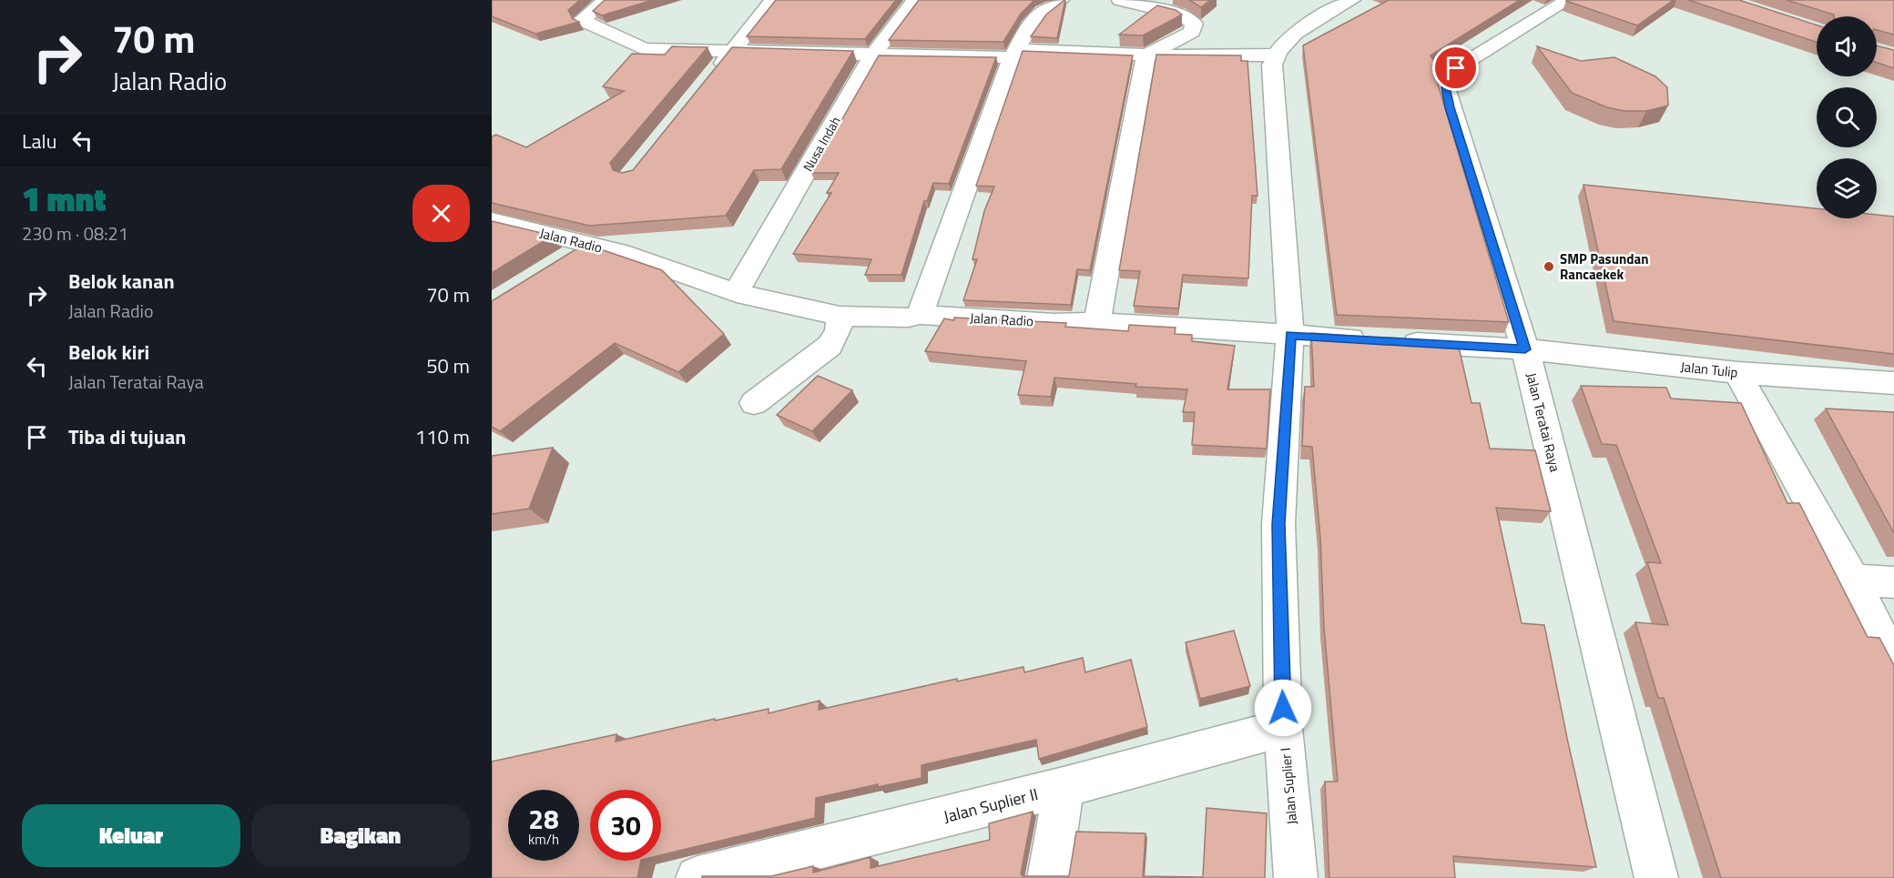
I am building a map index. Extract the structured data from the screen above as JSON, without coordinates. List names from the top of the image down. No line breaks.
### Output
{"streets":{"street":["Nusa Indah","Jalan Radio","Jalan Tulip","Jalan Teratai Raya","Jalan Suplier I","Jalan Suplier II"]},"crossings":[["Nusa Indah","Jalan Radio"],["Jalan Radio","Jalan Tulip"],["Jalan Radio","Jalan Teratai Raya"],["Jalan Radio","Jalan Suplier I"],["Jalan Tulip","Jalan Teratai Raya"],["Jalan Suplier I","Jalan Suplier II"]],"places":["SMP Pasundan Rancaekek"],"page":{"turn":["70 m","Jalan Radio"],"then":"Lalu","heading":["1 mnt","230 m · 08:21"],"list":[{"name":"Belok kanan","note":"Jalan Radio","value":"70 m"},{"name":"Belok kiri","note":"Jalan Teratai Raya","value":"50 m"},{"name":"Tiba di tujuan","value":"110 m"}],"speed":"28 km/h","limit":"30","buttons":["Keluar","Bagikan"]}}
